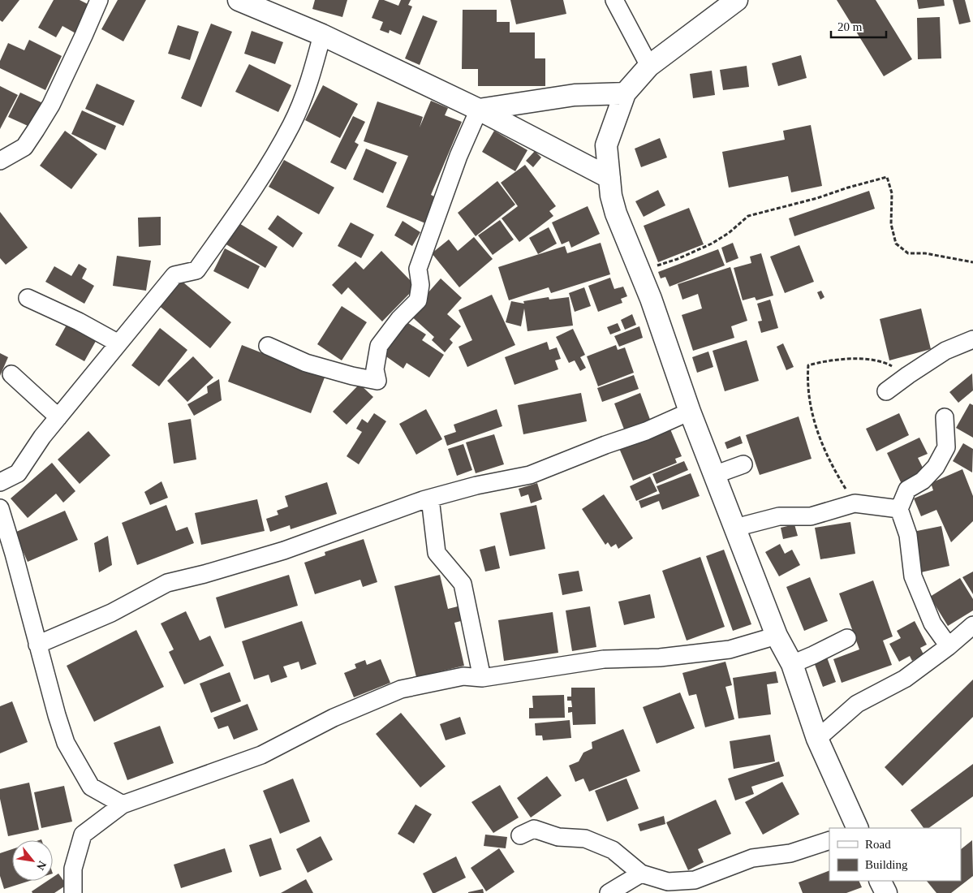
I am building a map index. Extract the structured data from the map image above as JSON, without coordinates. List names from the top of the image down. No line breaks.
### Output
{"legend":["Road","Building"],"scale_bar":"20 m","north":"bottom right"}
